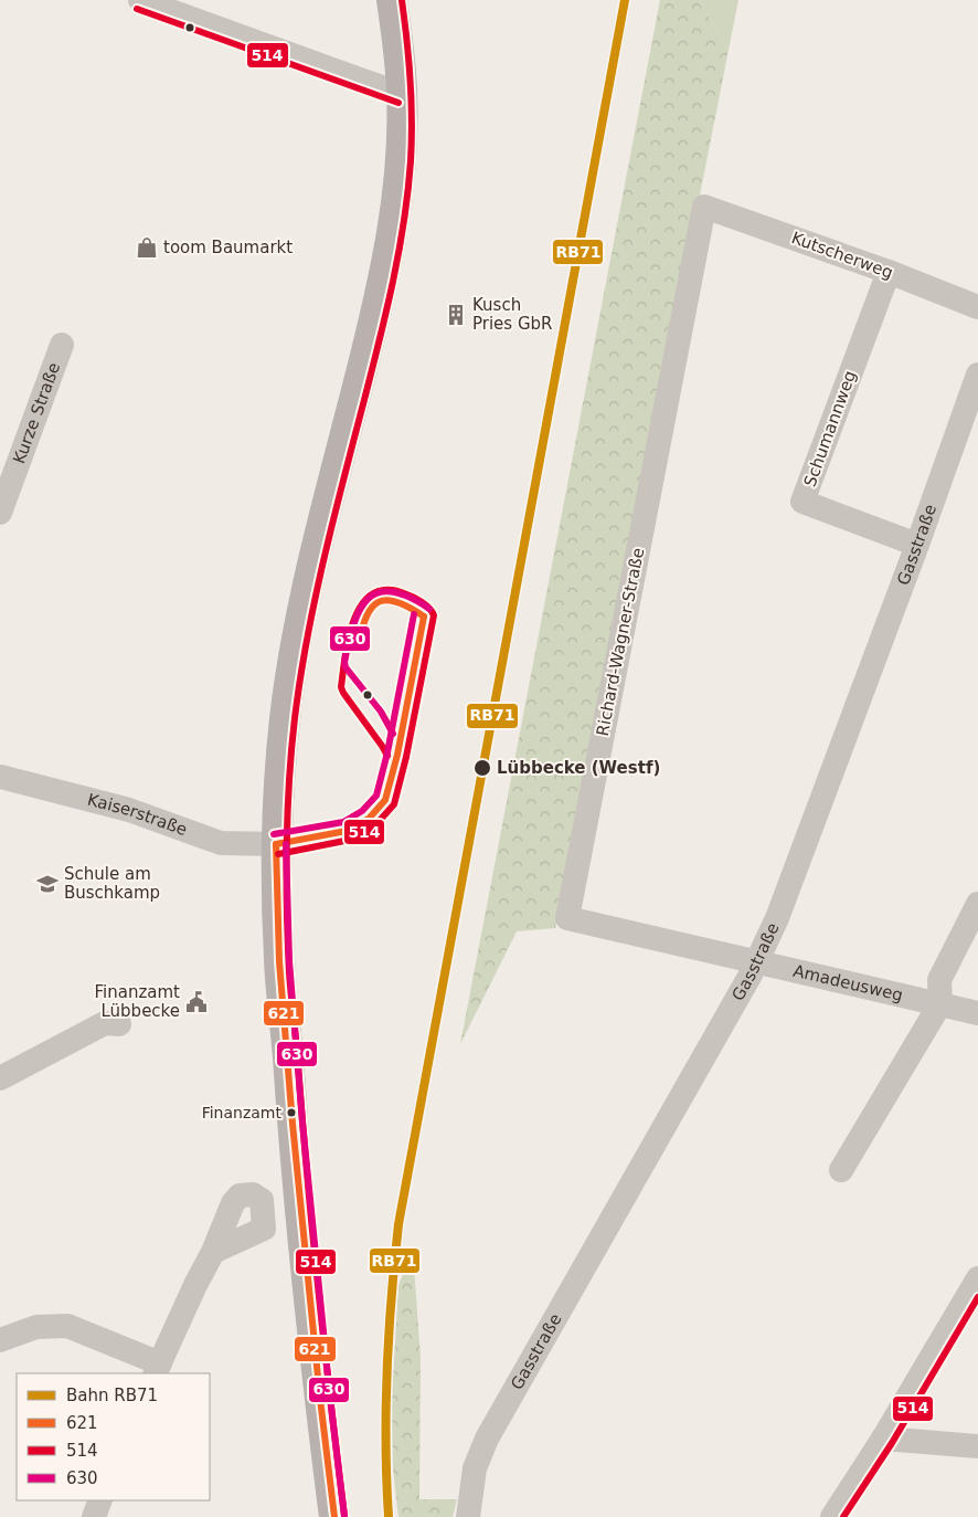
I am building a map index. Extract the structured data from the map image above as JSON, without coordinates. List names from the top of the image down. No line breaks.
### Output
{"streets":{"street":["Kutscherweg","Kurze Straße","Schumannweg","Gasstraße","Richard-Wagner-Straße","Kaiserstraße","Amadeusweg"]},"crossings":[["Kutscherweg","Schumannweg"],["Kutscherweg","Richard-Wagner-Straße"],["Schumannweg","Gasstraße"],["Gasstraße","Richard-Wagner-Straße"],["Gasstraße","Amadeusweg"],["Richard-Wagner-Straße","Amadeusweg"]],"places":{"shop":["toom Baumarkt"],"building":["Kusch Pries GbR"],"other":["Lübbecke (Westf)","Finanzamt"],"school or university":["Schule am Buschkamp"],"public building":["Finanzamt Lübbecke"]},"lines":["rail line RB71","transit line 514","transit line 630","transit line 621"],"legend":["Bahn RB71","621","514","630"]}
